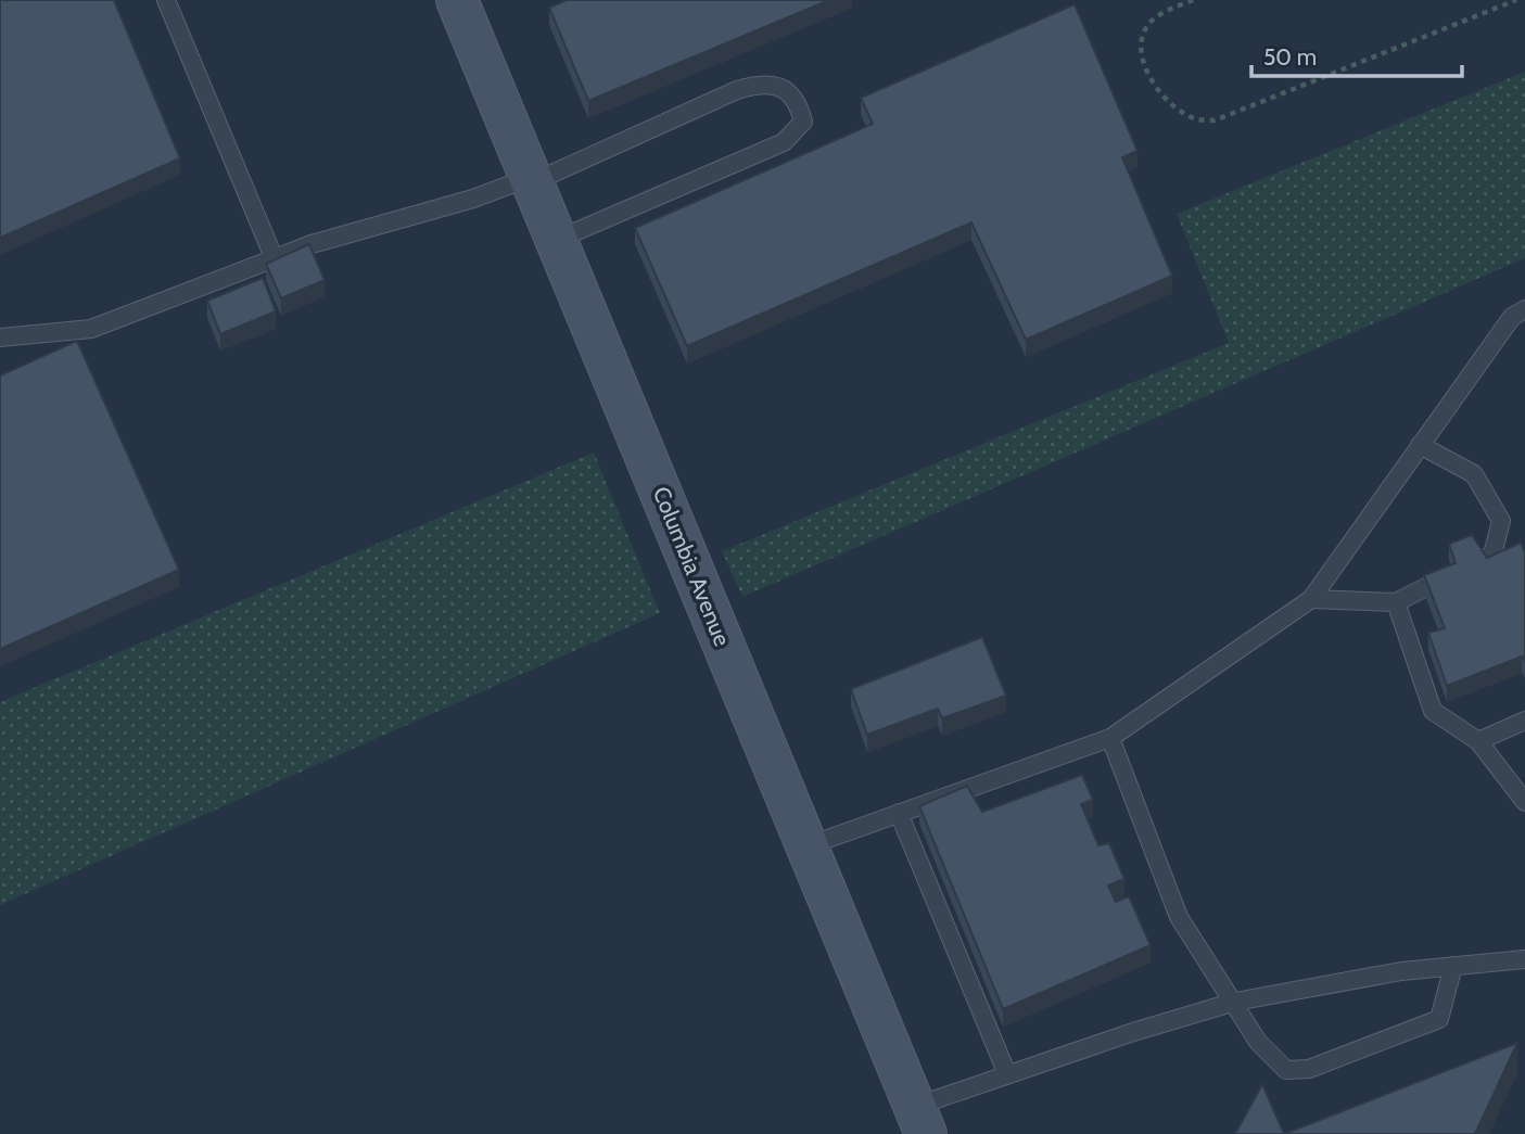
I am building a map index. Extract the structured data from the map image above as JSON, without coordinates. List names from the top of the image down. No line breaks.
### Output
{"streets":{"street":["Columbia Avenue"]},"scale_bar":"50 m"}
